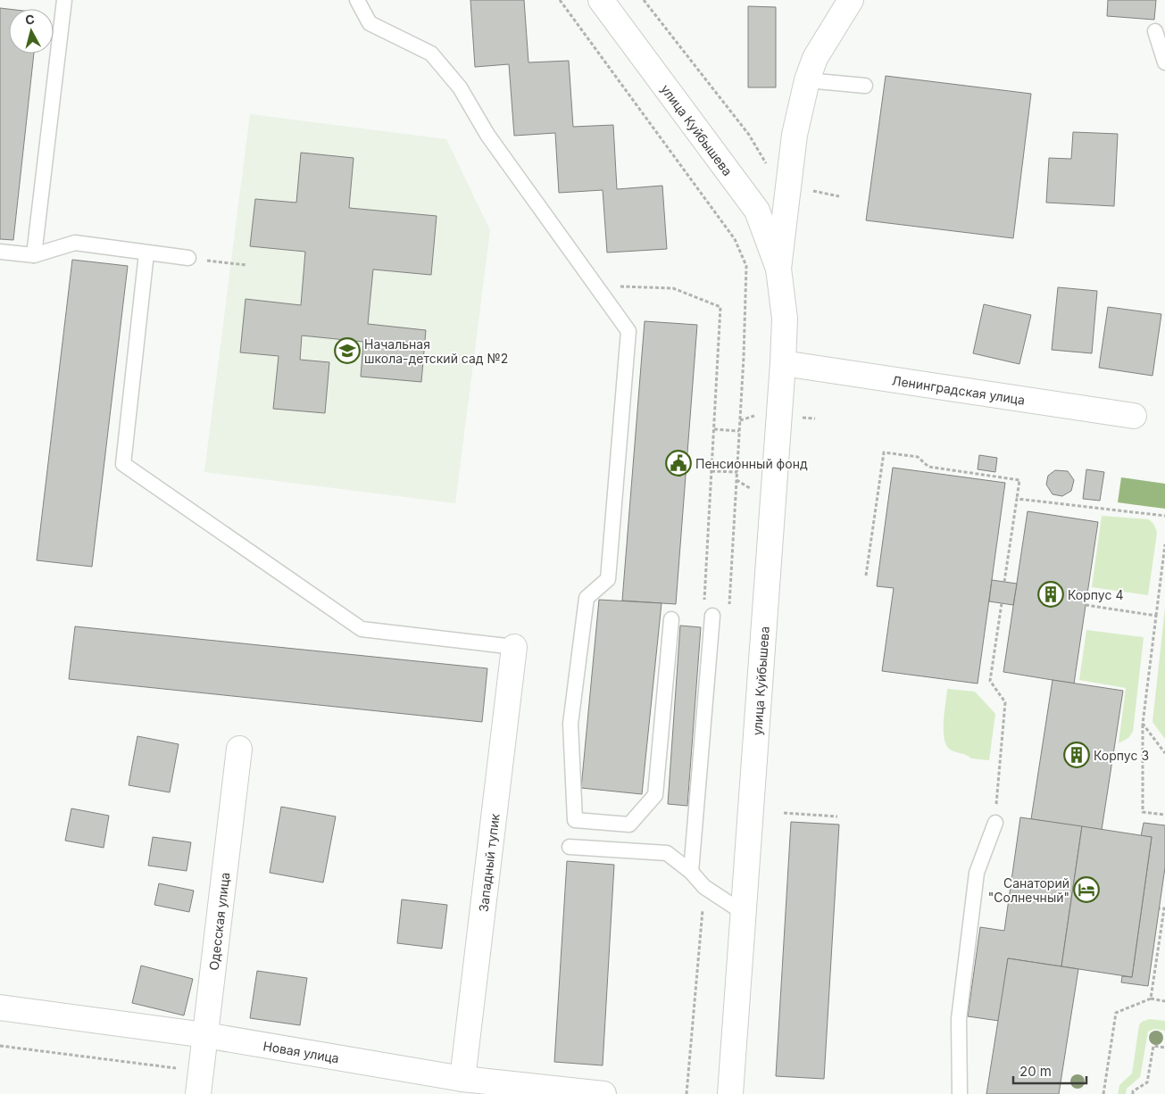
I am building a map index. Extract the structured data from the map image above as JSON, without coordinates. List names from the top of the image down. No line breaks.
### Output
{"streets":{"street":["улица Куйбышева","Ленинградская улица","Западный тупик","Одесская улица","Новая улица"]},"crossings":[["улица Куйбышева","Ленинградская улица"],["Западный тупик","Новая улица"],["Одесская улица","Новая улица"]],"places":{"school or university":["Начальная школа-детский сад №2"],"public building":["Пенсионный фонд"],"building":["Корпус 4","Корпус 3"],"hotel":["Санаторий \"Солнечный\""]},"scale_bar":"20 m","north":"top"}
